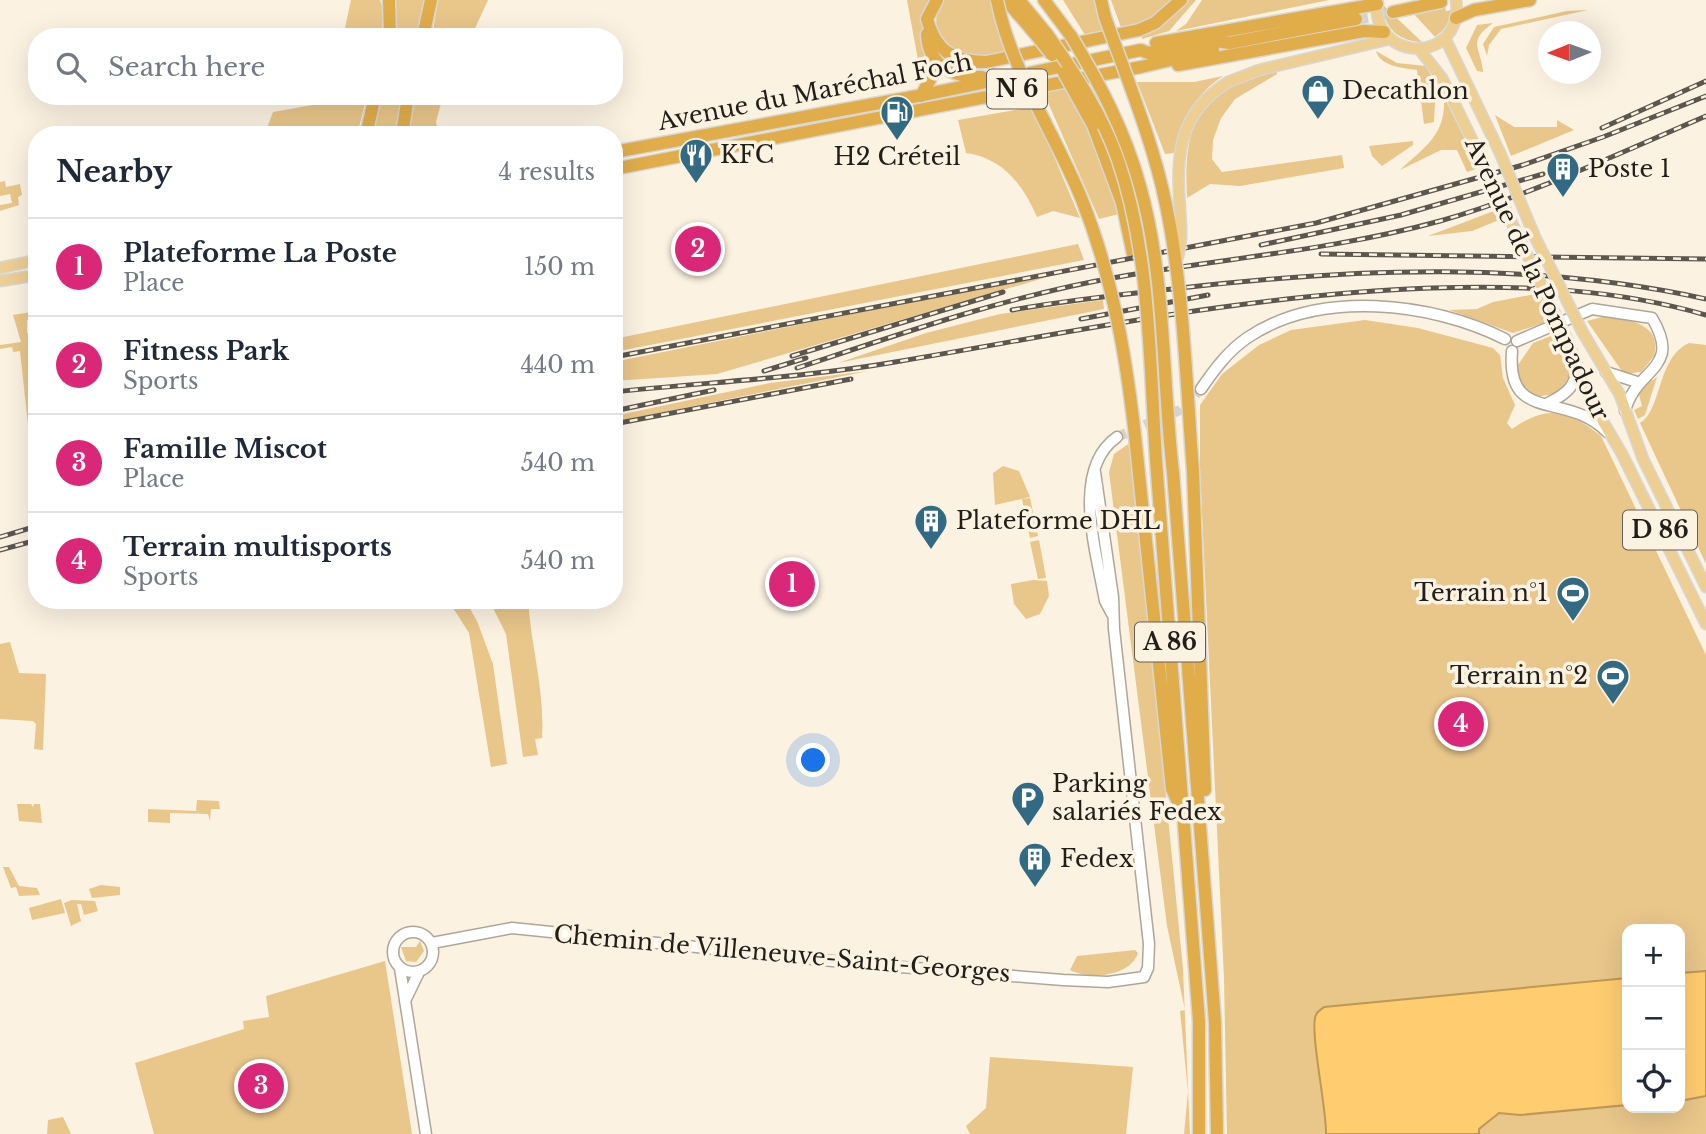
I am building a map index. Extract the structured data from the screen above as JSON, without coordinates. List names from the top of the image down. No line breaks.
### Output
{"streets":{"highway":["N 6","Avenue du Maréchal Foch","A 86"],"main road":["Avenue de la Pompadour","D 86"],"street":["Chemin de Villeneuve-Saint-Georges"]},"places":{"shop":["Decathlon"],"fuel station":["H2 Créteil"],"restaurant":["KFC"],"building":["Poste 1","Plateforme DHL","Fedex"],"sports":["Terrain n°1","Terrain n°2"],"parking":["Parking salariés Fedex"]},"north":"left","page":{"search":"Search here","heading":["Nearby","4 results"],"list":[{"mark":"1","name":"Plateforme La Poste","note":"Place","value":"150 m"},{"mark":"2","name":"Fitness Park","note":"Sports","value":"440 m"},{"mark":"3","name":"Famille Miscot","note":"Place","value":"540 m"},{"mark":"4","name":"Terrain multisports","note":"Sports","value":"540 m"}],"pins":["2","1","4","3"],"map_buttons":["+","−"]}}
